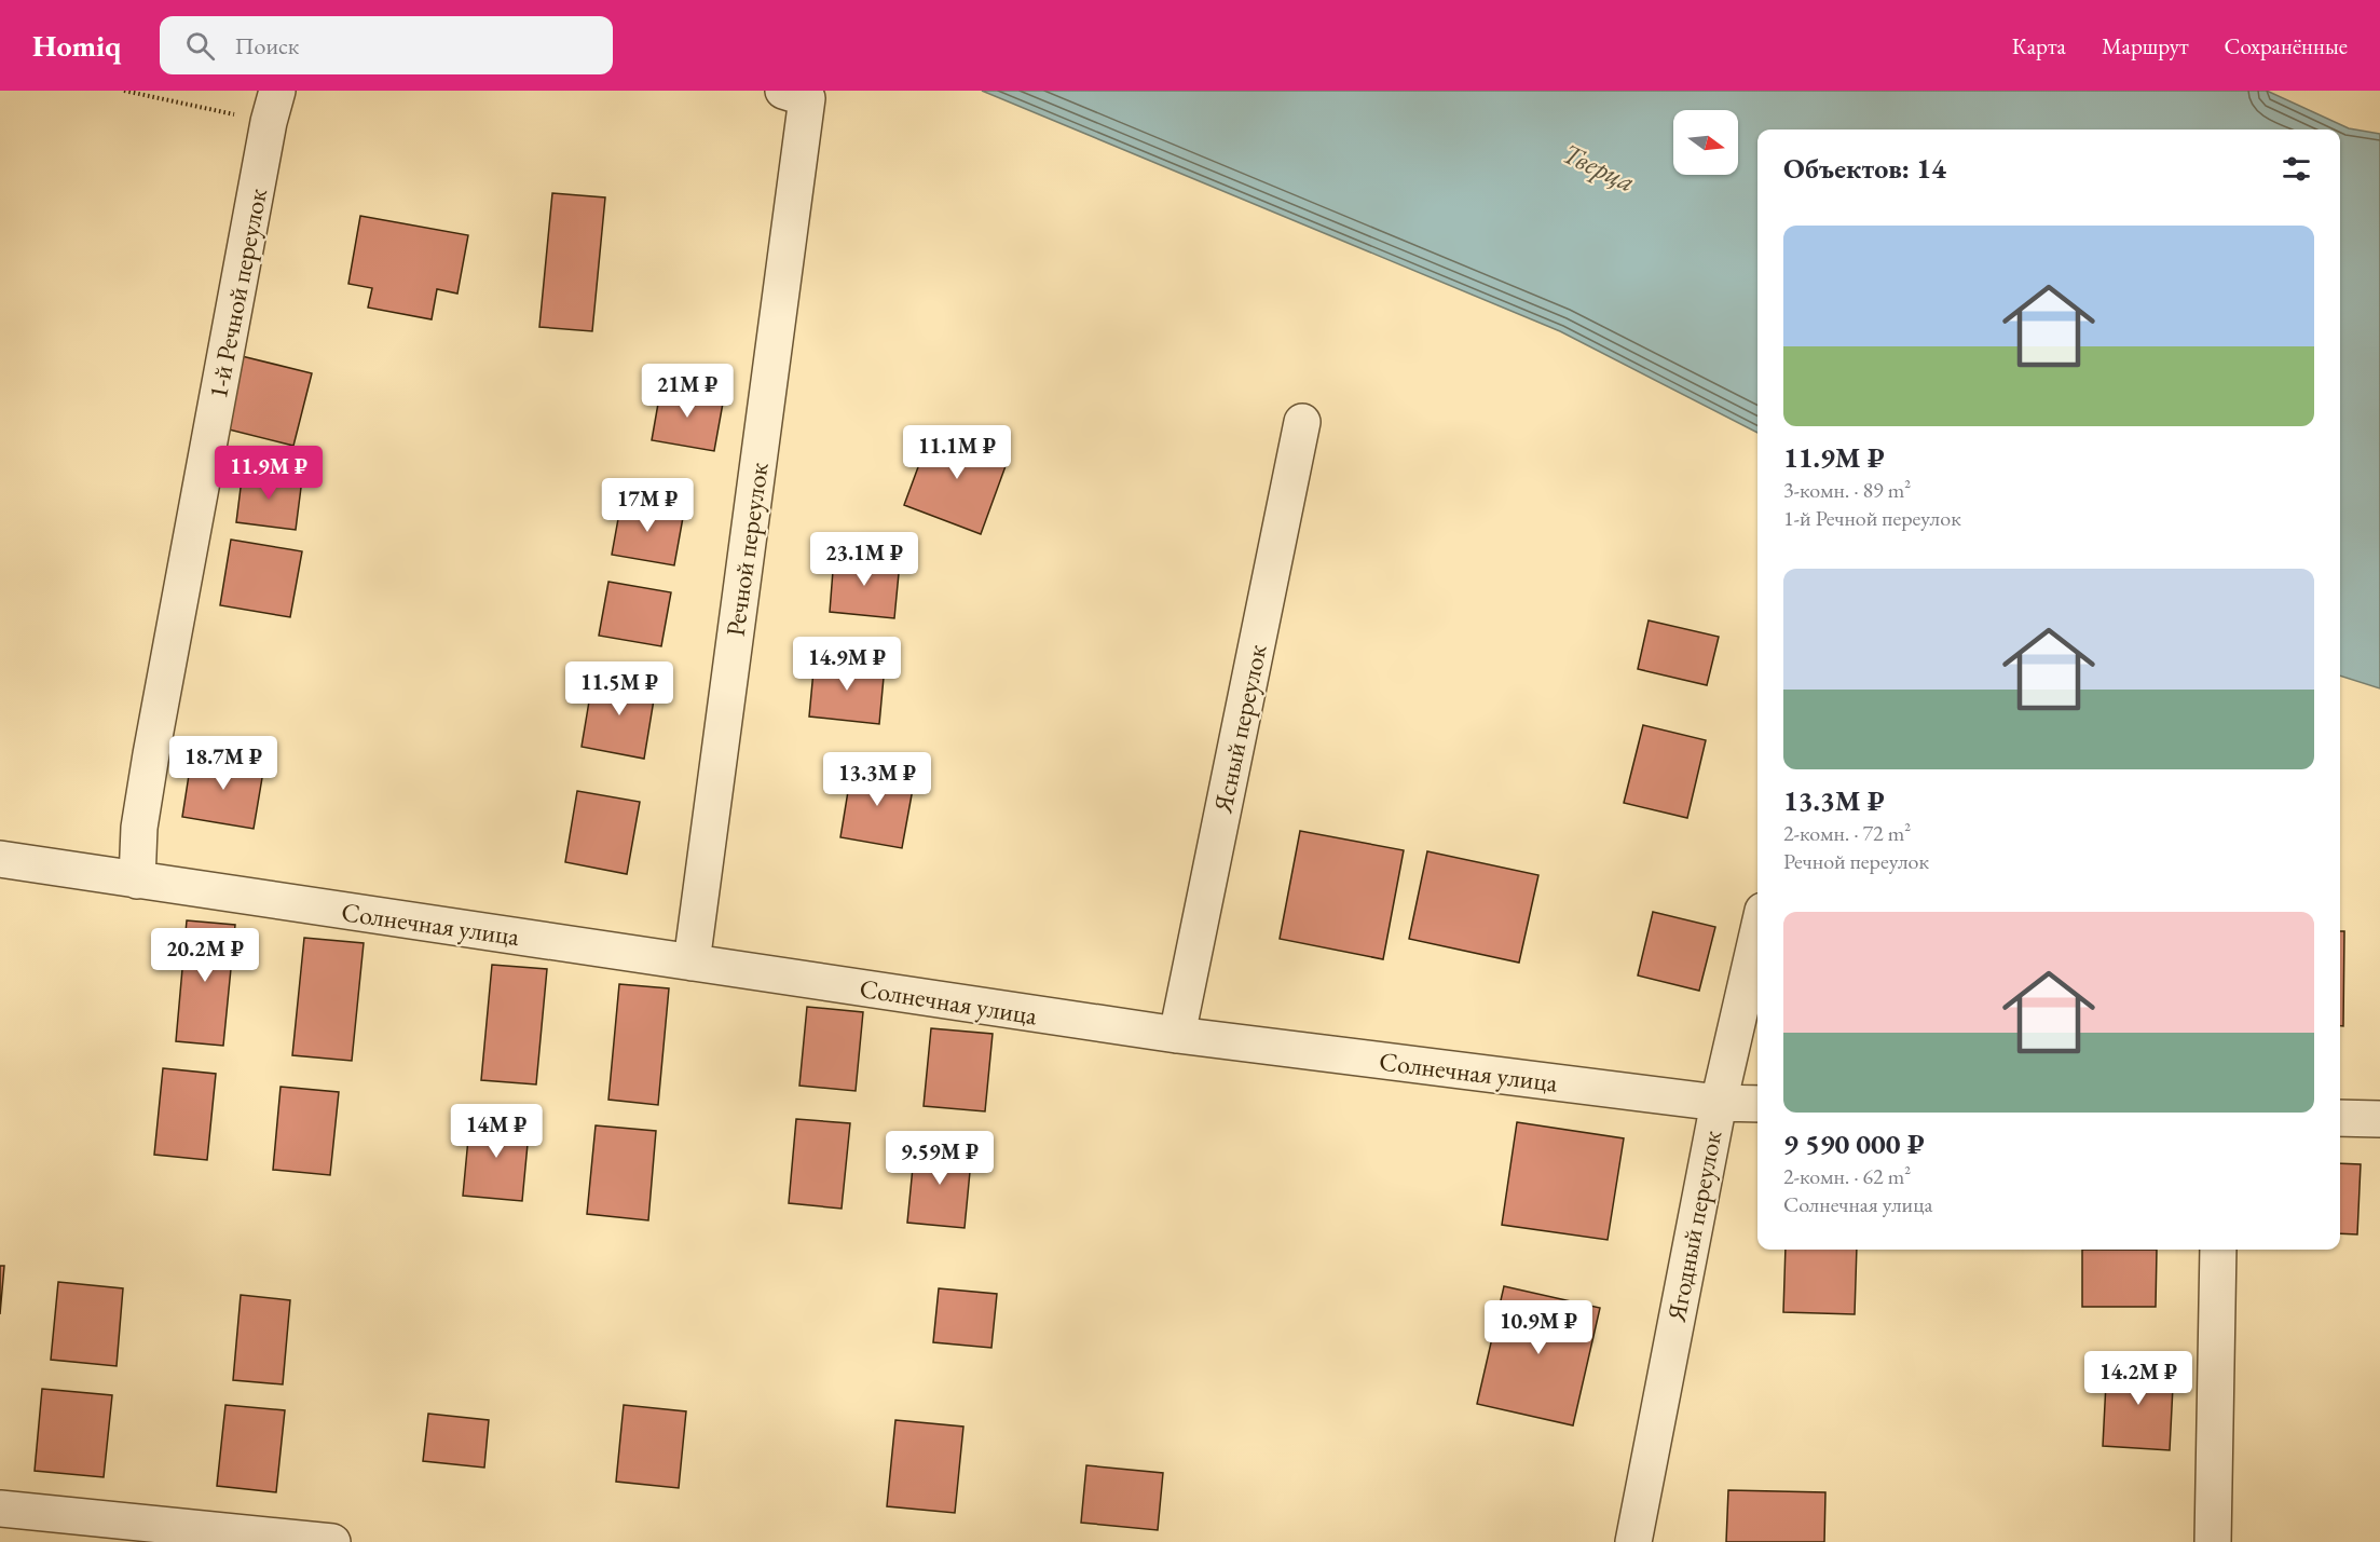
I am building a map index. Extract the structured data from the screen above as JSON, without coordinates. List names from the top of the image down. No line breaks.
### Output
{"streets":{"street":["1-й Речной переулок","Речной переулок","Ясный переулок","Солнечная улица","Ягодный переулок"]},"crossings":[["1-й Речной переулок","Солнечная улица"],["Речной переулок","Солнечная улица"],["Ясный переулок","Солнечная улица"],["Солнечная улица","Ягодный переулок"]],"water":["Тверца"],"north":"right","page":{"header":"Homiq","search":"Поиск","nav":["Карта","Маршрут","Сохранённые"],"heading":"Объектов: 14","list":[{"name":"11.9M ₽","note":"3-комн. · 89 m² · 1-й Речной переулок"},{"name":"13.3M ₽","note":"2-комн. · 72 m² · Речной переулок"},{"name":"9 590 000 ₽","note":"2-комн. · 62 m² · Солнечная улица"}],"price":["21M ₽","11.1M ₽","11.9M ₽","17M ₽","23.1M ₽","14.9M ₽","11.5M ₽","18.7M ₽","13.3M ₽","20.2M ₽","14M ₽","9.59M ₽","10.9M ₽","14.2M ₽"]}}
